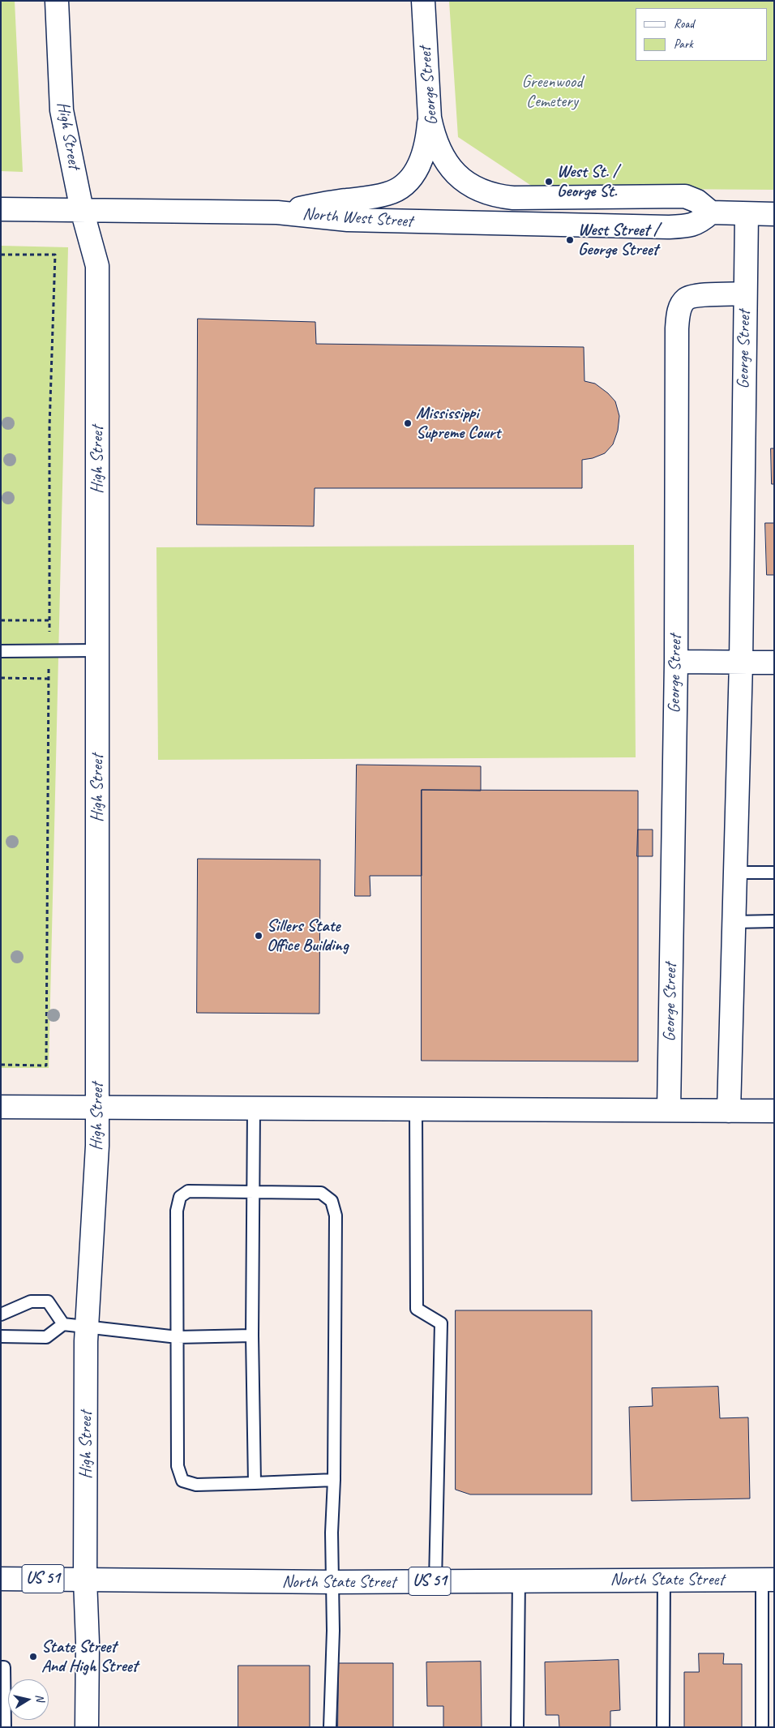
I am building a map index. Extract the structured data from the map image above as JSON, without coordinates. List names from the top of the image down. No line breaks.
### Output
{"streets":{"street":["George Street","High Street","North West Street","US 51","North State Street"]},"crossings":[["George Street","North West Street"],["High Street","North West Street"],["High Street","North State Street"]],"parks":["Greenwood Cemetery"],"places":["West St. / George St.","West Street / George Street","Mississippi Supreme Court","Sillers State Office Building","State Street And High Street"],"legend":["Road","Park"],"north":"right"}
